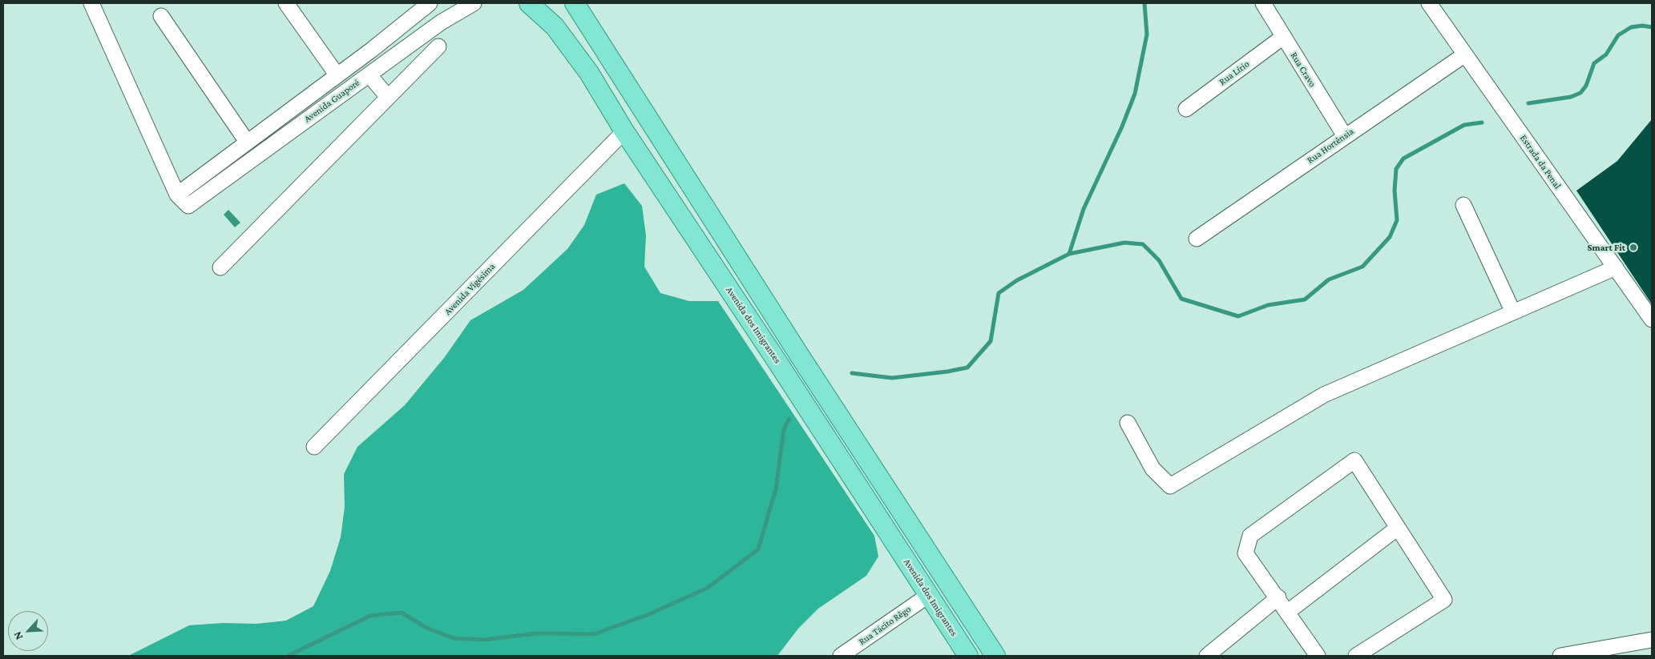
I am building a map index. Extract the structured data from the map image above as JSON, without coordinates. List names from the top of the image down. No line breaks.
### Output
{"streets":{"main road":["Avenida dos Imigrantes"],"street":["Rua Cravo","Rua Lírio","Avenida Guaporé","Rua Hortênsia","Estrada da Penal","Avenida Vigésima","Rua Tácito Rêgo"]},"crossings":[["Rua Cravo","Rua Lírio"],["Rua Cravo","Rua Hortênsia"],["Rua Hortênsia","Estrada da Penal"],["Avenida Vigésima","Avenida dos Imigrantes"],["Avenida dos Imigrantes","Rua Tácito Rêgo"]],"places":["Smart Fit"],"north":"bottom left"}
